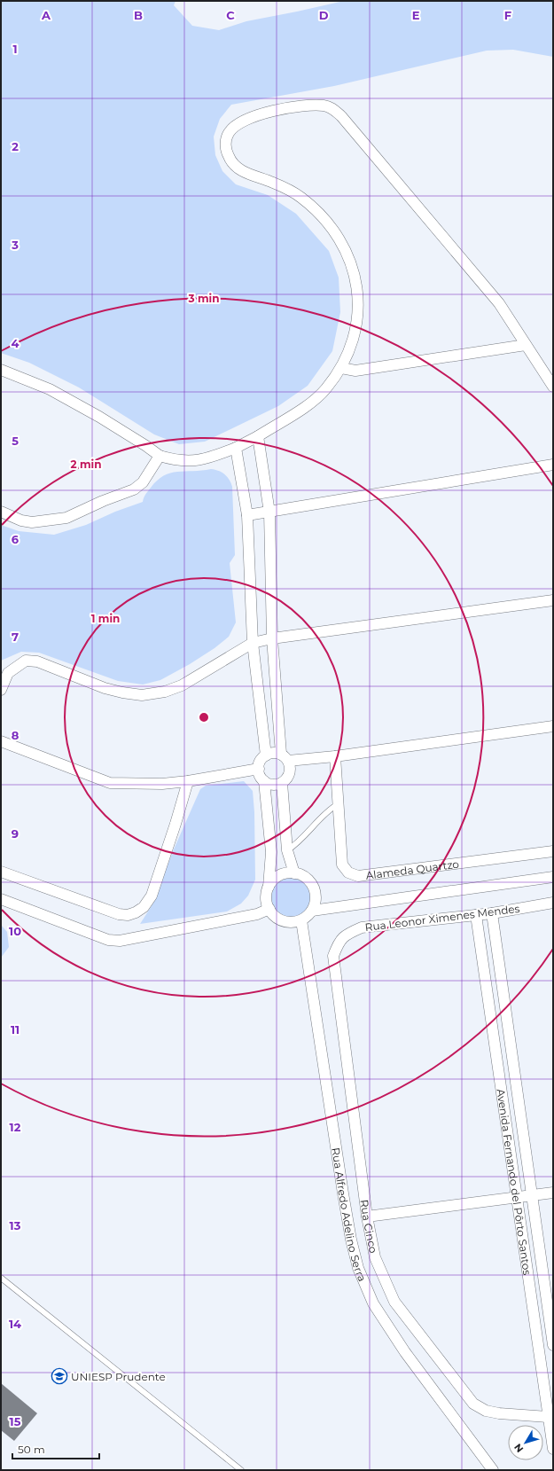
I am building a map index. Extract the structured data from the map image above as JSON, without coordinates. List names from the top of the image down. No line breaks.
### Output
{"streets":{"street":["Alameda Quartzo","Rua Leonor Ximenes Mendes","Avenida Fernando del Pôrto Santos","Rua Alfredo Adelino Serra","Rua Cinco"]},"crossings":[["Rua Leonor Ximenes Mendes","Avenida Fernando del Pôrto Santos"],["Rua Leonor Ximenes Mendes","Rua Cinco"],["Avenida Fernando del Pôrto Santos","Rua Cinco"]],"places":{"school or university":["UNIESP Prudente"]},"scale_bar":"50 m","north":"bottom left","grid":{"columns":["A","B","C","D","E","F"],"rows":["1","2","3","4","5","6","7","8","9","10","11","12","13","14","15"]},"rings":["3 min","2 min","1 min"]}
